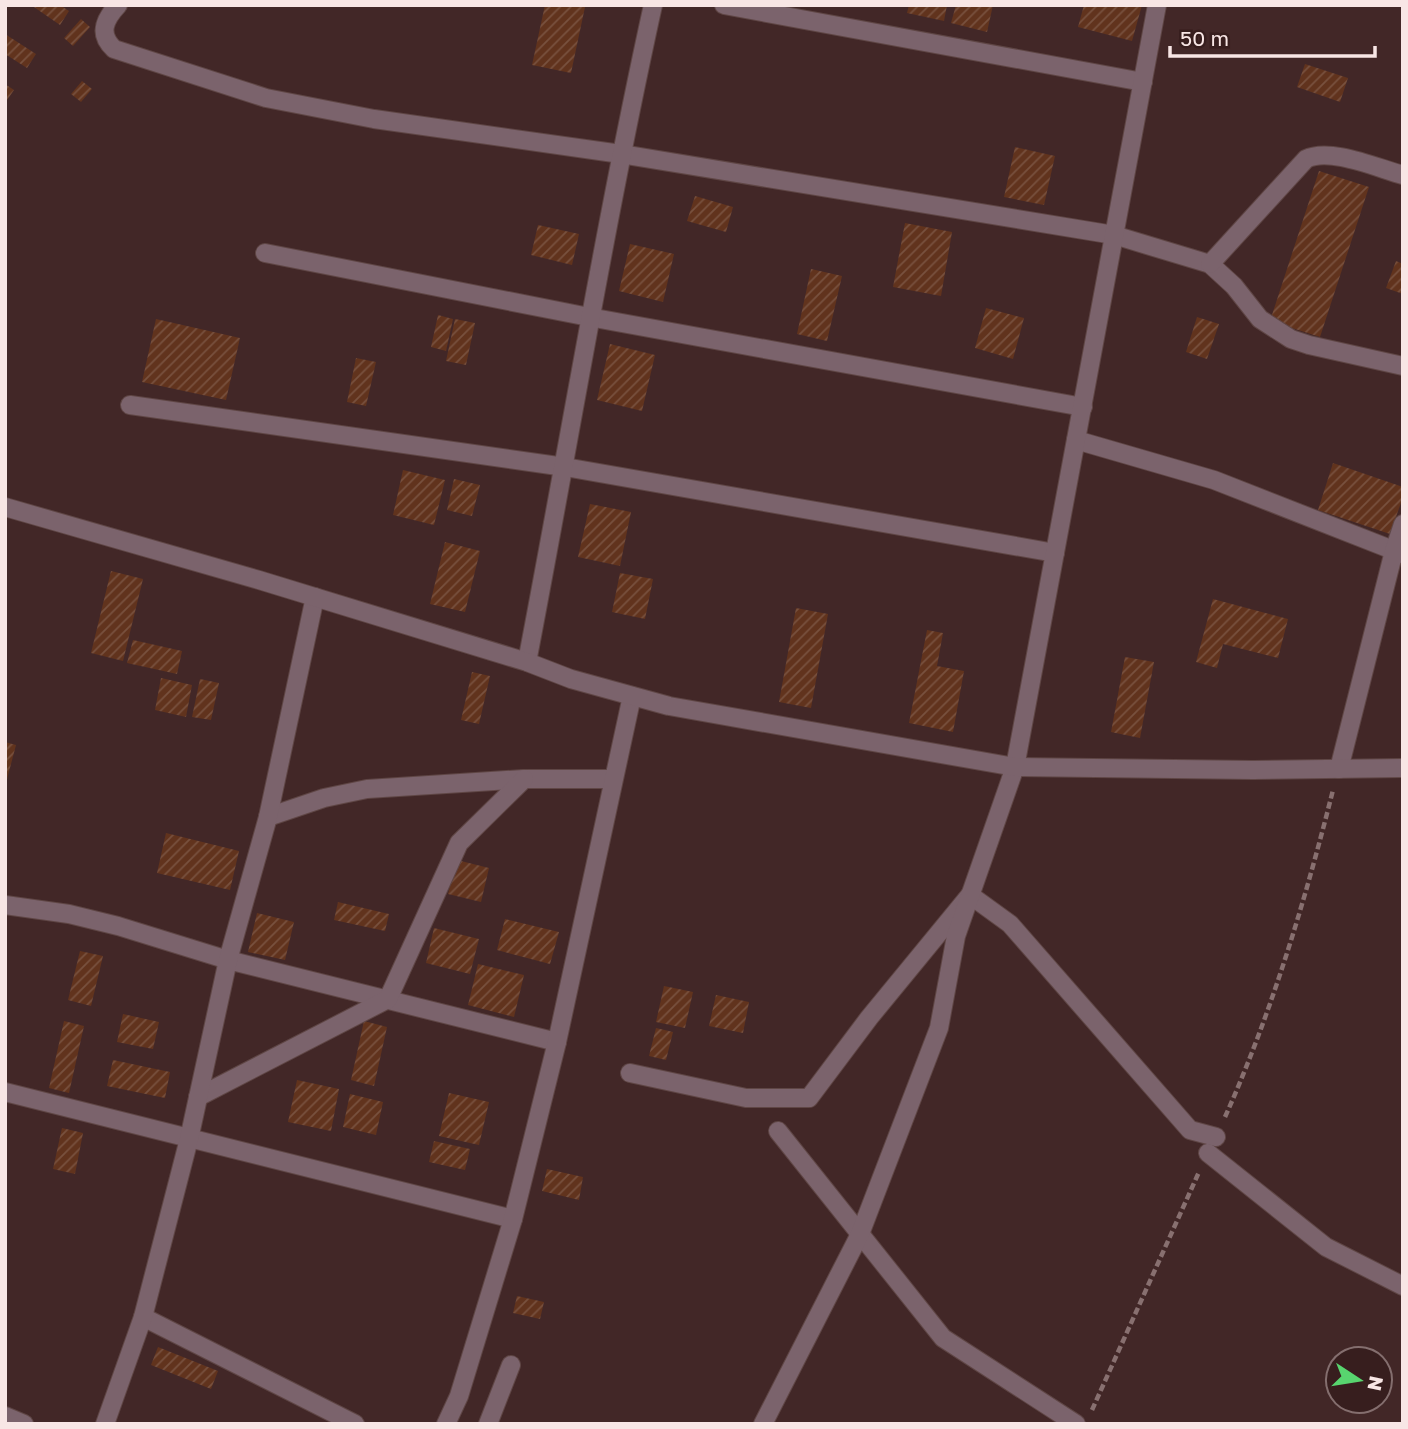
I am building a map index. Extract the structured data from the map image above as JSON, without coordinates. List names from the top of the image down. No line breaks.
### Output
{"scale_bar":"50 m","north":"right"}
